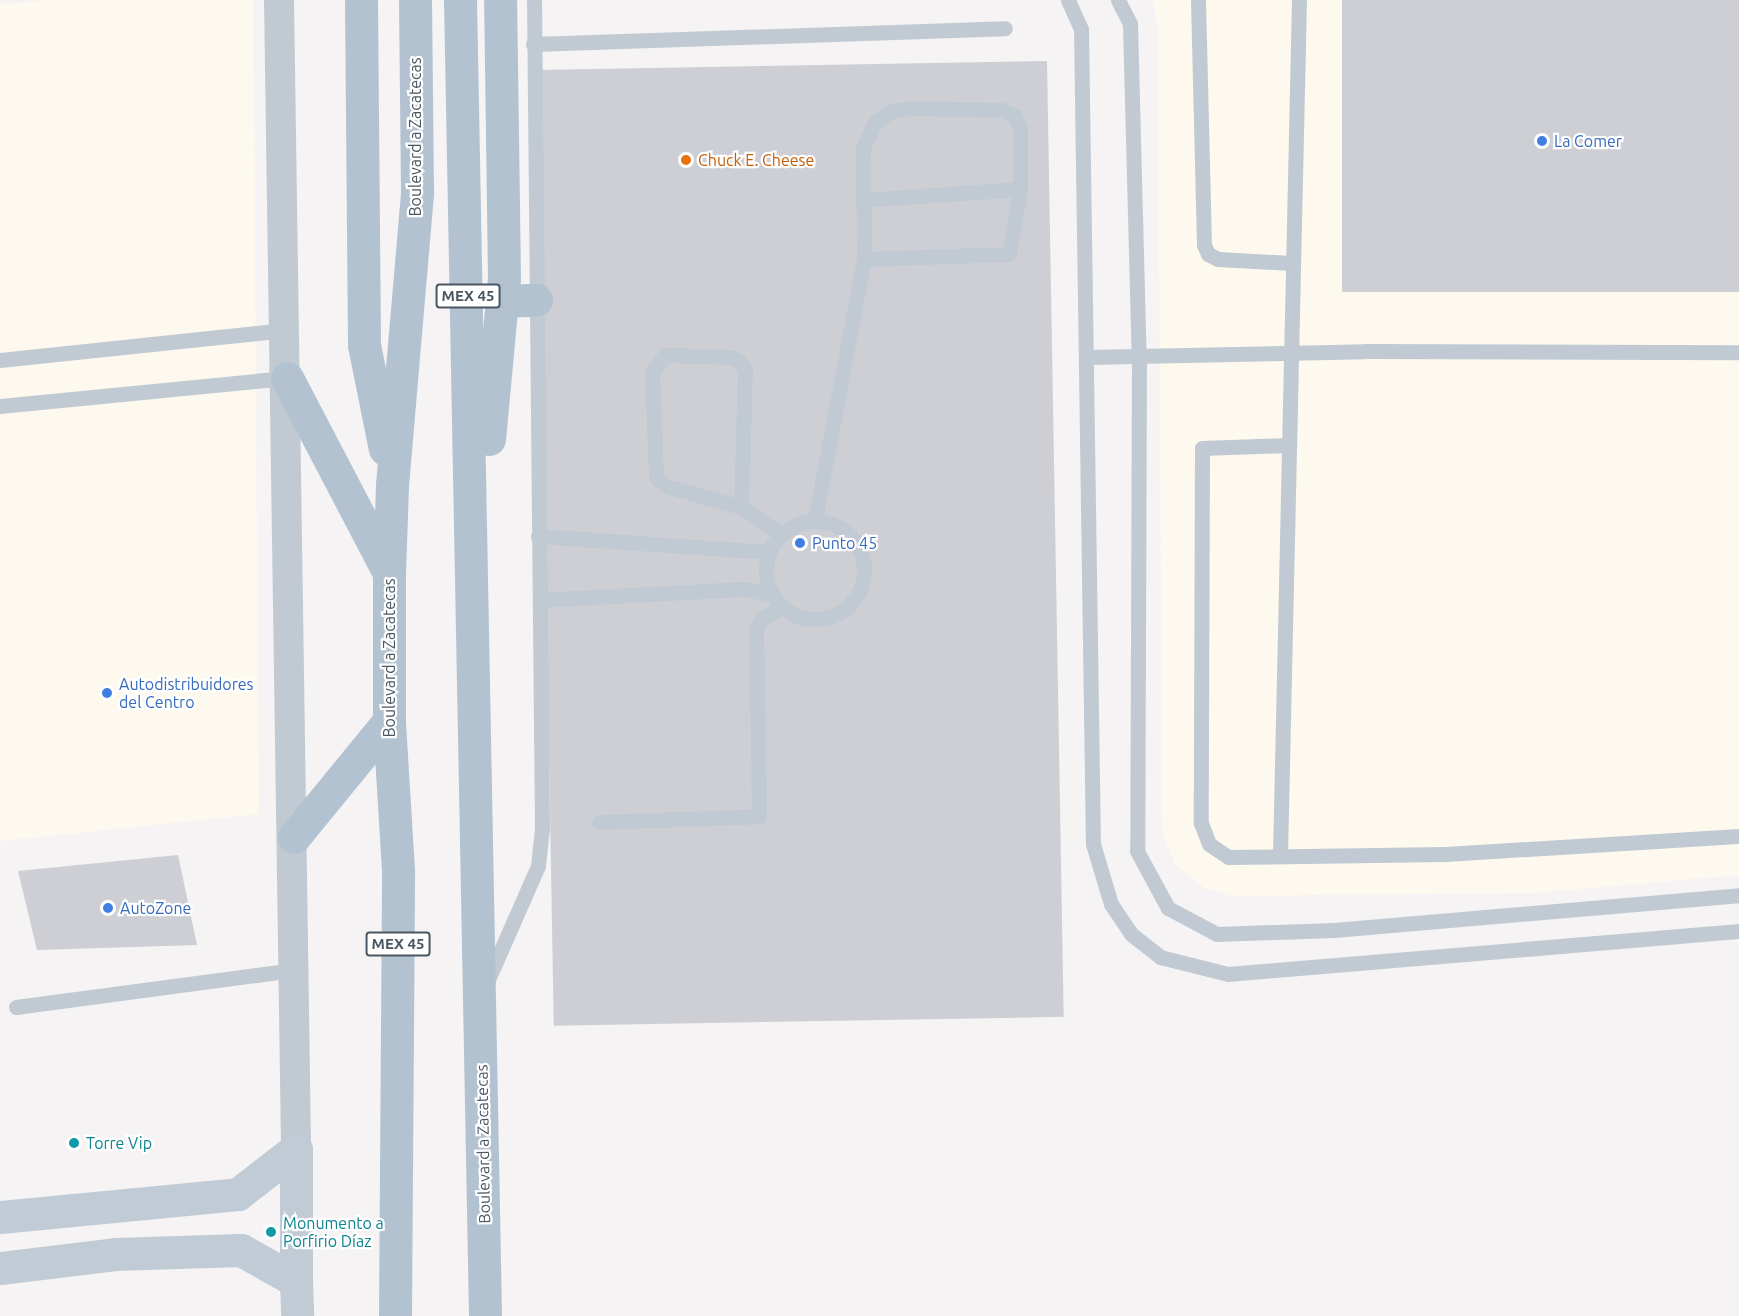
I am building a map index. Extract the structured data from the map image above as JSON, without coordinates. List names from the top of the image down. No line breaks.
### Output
{"streets":{"main road":["Boulevard a Zacatecas","MEX 45"]},"places":["La Comer","Chuck E. Cheese","Punto 45","Autodistribuidores del Centro","AutoZone","Torre Vip","Monumento a Porfirio Díaz"]}
